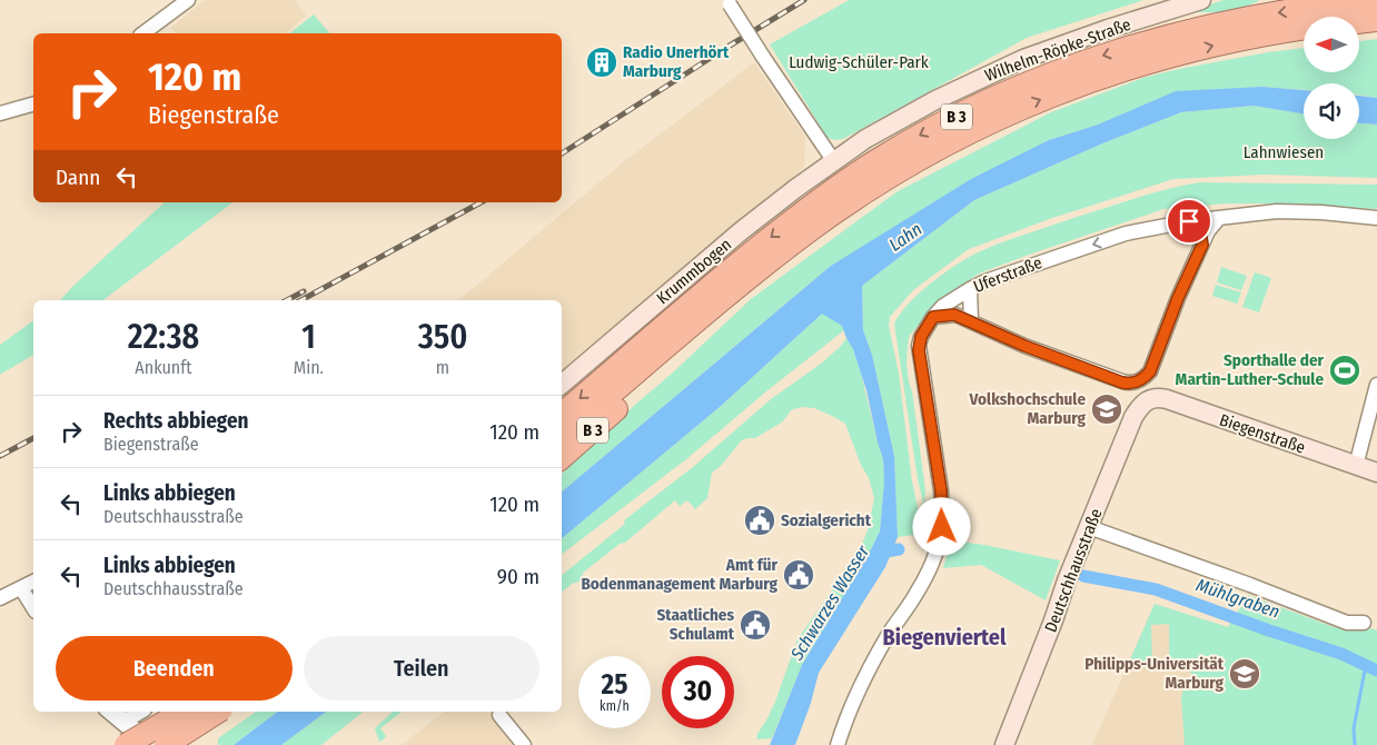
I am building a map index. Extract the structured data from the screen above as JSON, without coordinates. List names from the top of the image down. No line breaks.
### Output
{"streets":{"highway":["B 3"],"main road":["Wilhelm-Röpke-Straße","Krummbogen","Biegenstraße","Deutschhausstraße"],"street":["Uferstraße"]},"crossings":[["Wilhelm-Röpke-Straße","Krummbogen"],["Biegenstraße","Deutschhausstraße"]],"districts":["Biegenviertel"],"water":["Lahn","Mühlgraben","Schwarzes Wasser"],"parks":["Ludwig-Schüler-Park","Lahnwiesen"],"places":{"building":["Radio Unerhört Marburg"],"sports":["Sporthalle der Martin-Luther-Schule"],"school or university":["Volkshochschule Marburg","Philipps-Universität Marburg"],"public building":["Sozialgericht","Amt für Bodenmanagement Marburg","Staatliches Schulamt"]},"north":"left","page":{"turn":["120 m","Biegenstraße"],"then":"Dann","eta":["22:38","Ankunft","1","Min.","350","m"],"list":[{"name":"Rechts abbiegen","note":"Biegenstraße","value":"120 m"},{"name":"Links abbiegen","note":"Deutschhausstraße","value":"120 m"},{"name":"Links abbiegen","note":"Deutschhausstraße","value":"90 m"}],"buttons":["Beenden","Teilen"],"speed":"25 km/h","limit":"30"}}
